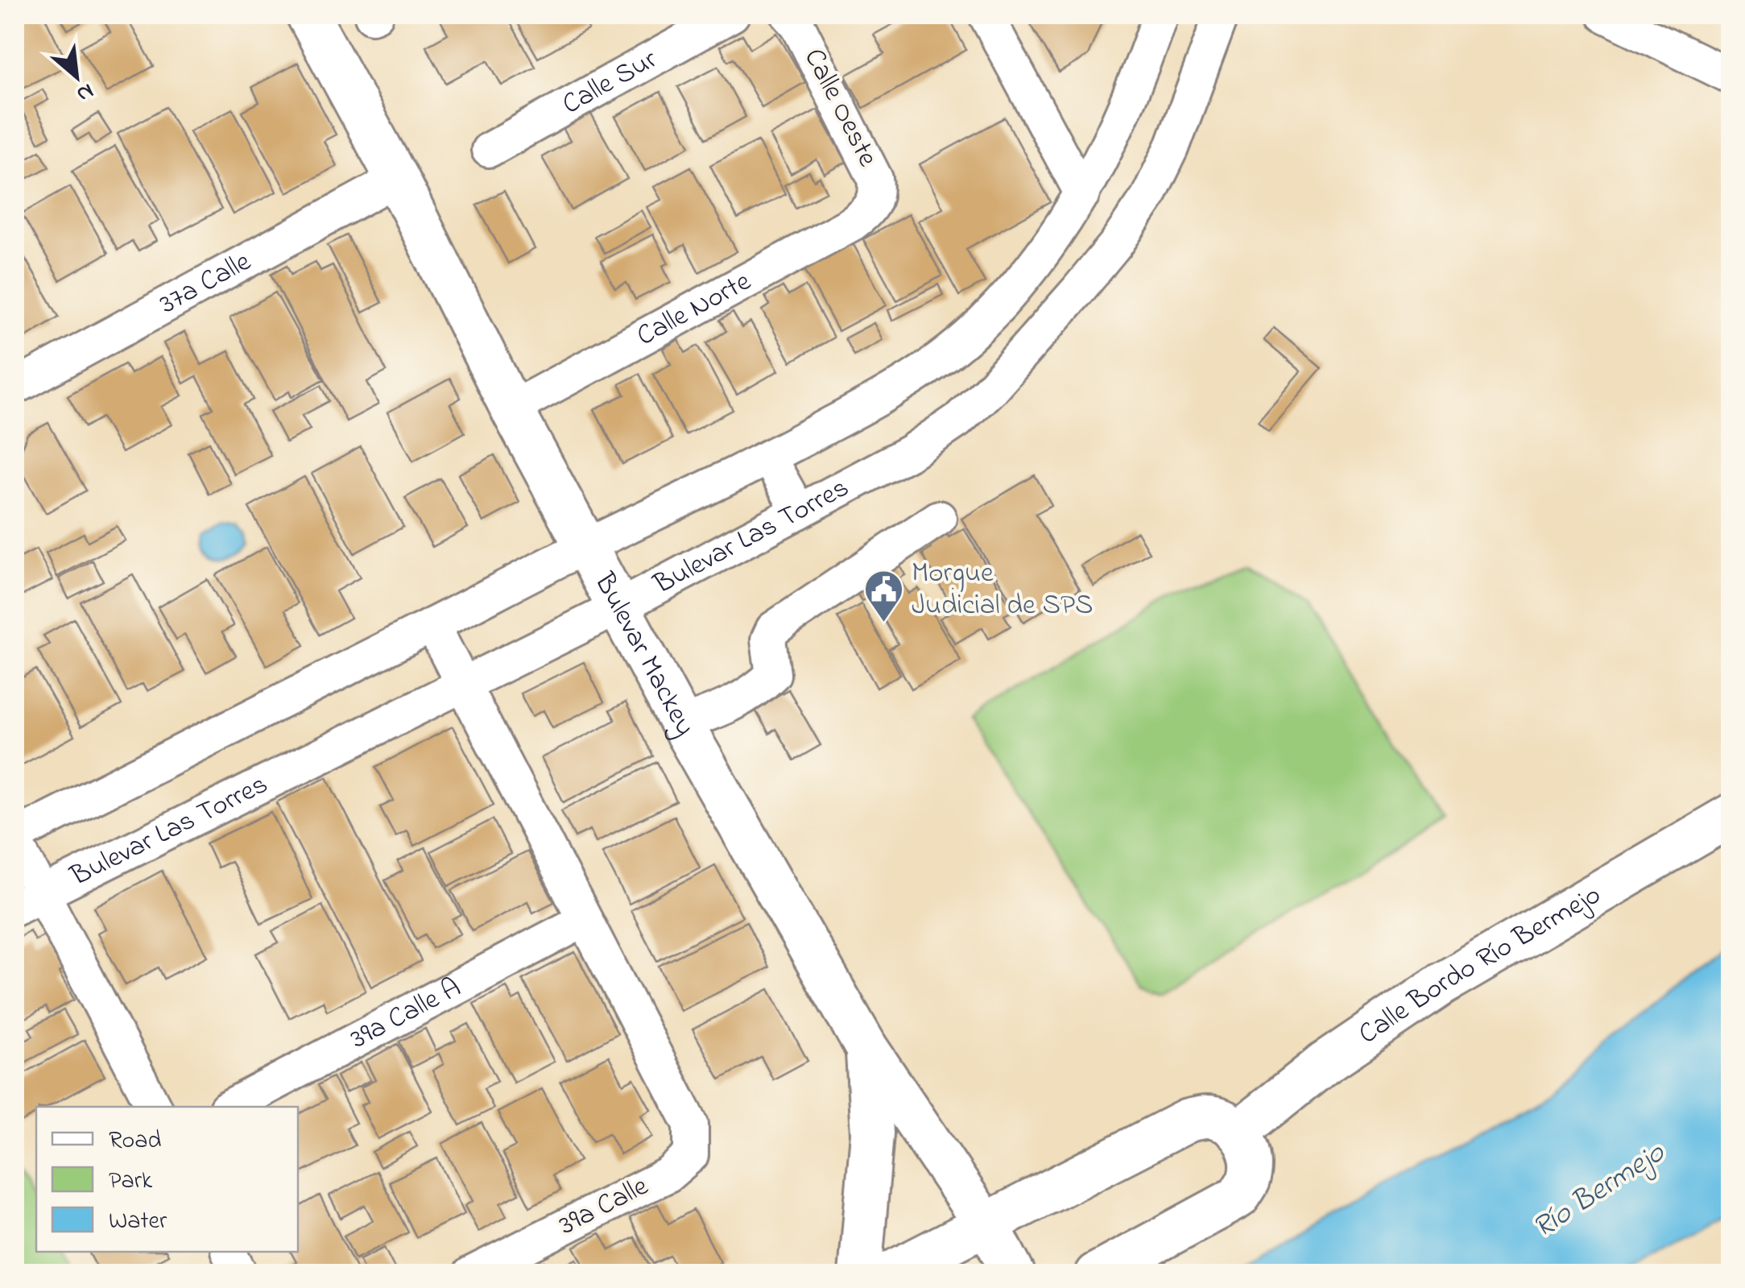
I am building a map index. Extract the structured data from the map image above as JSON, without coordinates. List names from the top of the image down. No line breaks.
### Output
{"streets":{"main road":["Bulevar Mackey","Calle Bordo Río Bermejo"],"street":["Calle Sur","Calle Oeste","37a Calle","Calle Norte","Bulevar Las Torres","39a Calle A","39a Calle"]},"crossings":[["Calle Oeste","Calle Norte"],["37a Calle","Bulevar Mackey"],["Calle Norte","Bulevar Mackey"],["Bulevar Las Torres","Bulevar Mackey"],["39a Calle A","39a Calle"]],"water":["Río Bermejo"],"places":{"public building":["Morgue Judicial de SPS"]},"legend":["Road","Park","Water"],"north":"bottom right"}
